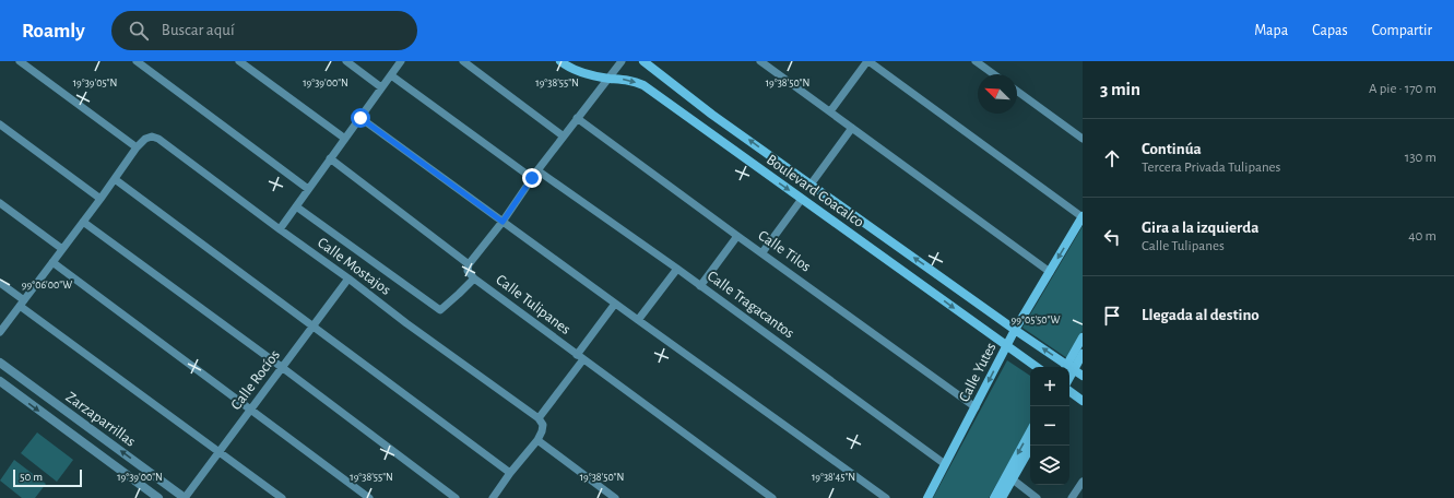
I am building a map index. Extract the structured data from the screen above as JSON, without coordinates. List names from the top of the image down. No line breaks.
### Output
{"streets":{"main road":["Boulevard Coacalco","Calle Yutes"],"street":["Calle Tilos","Calle Mostajos","Calle Tulipanes","Calle Tragacantos","Calle Rocíos","Zarzaparrillas"]},"crossings":[["Boulevard Coacalco","Calle Yutes"],["Calle Tilos","Calle Yutes"],["Calle Mostajos","Calle Rocíos"],["Calle Tragacantos","Calle Yutes"],["Calle Rocíos","Zarzaparrillas"]],"one_way":["Calle Yutes"],"scale_bar":"50 m","north":"top left","page":{"header":"Roamly","search":"Buscar aquí","nav":["Mapa","Capas","Compartir"],"heading":["3 min","A pie · 170 m"],"list":[["Continúa","Tercera Privada Tulipanes","130 m"],["Gira a la izquierda","Calle Tulipanes","40 m"],"Llegada al destino"],"map_buttons":["+","−"],"scale":"50 m"},"coordinates":["19°39'00\"N","19°38'50\"N","19°39'05\"N","19°38'55\"N","99°06'00\"W","99°05'50\"W","19°38'45\"N"]}
